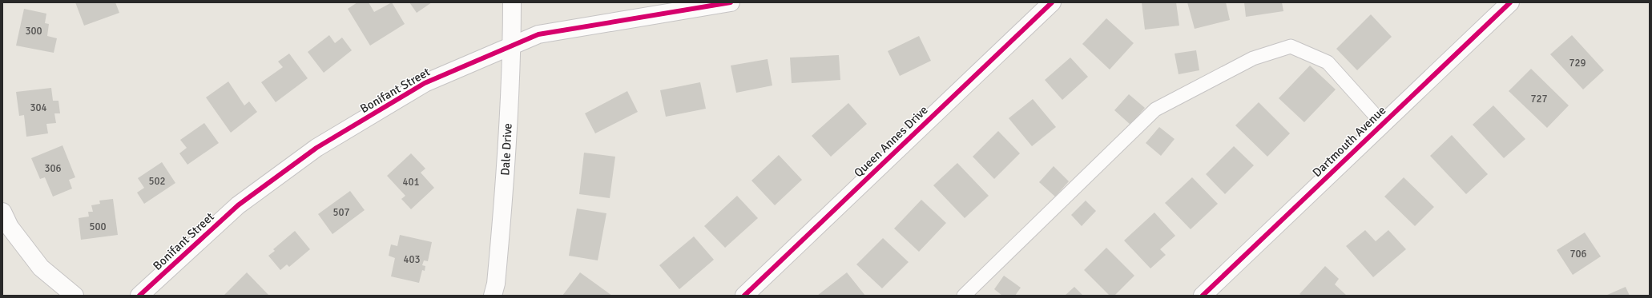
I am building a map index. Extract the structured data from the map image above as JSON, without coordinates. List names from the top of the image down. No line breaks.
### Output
{"streets":{"street":["Bonifant Street","Queen Annes Drive","Dartmouth Avenue","Dale Drive"]},"crossings":[["Bonifant Street","Dale Drive"]],"house_numbers":["300","729","727","304","306","502","401","507","500","706","403"]}
